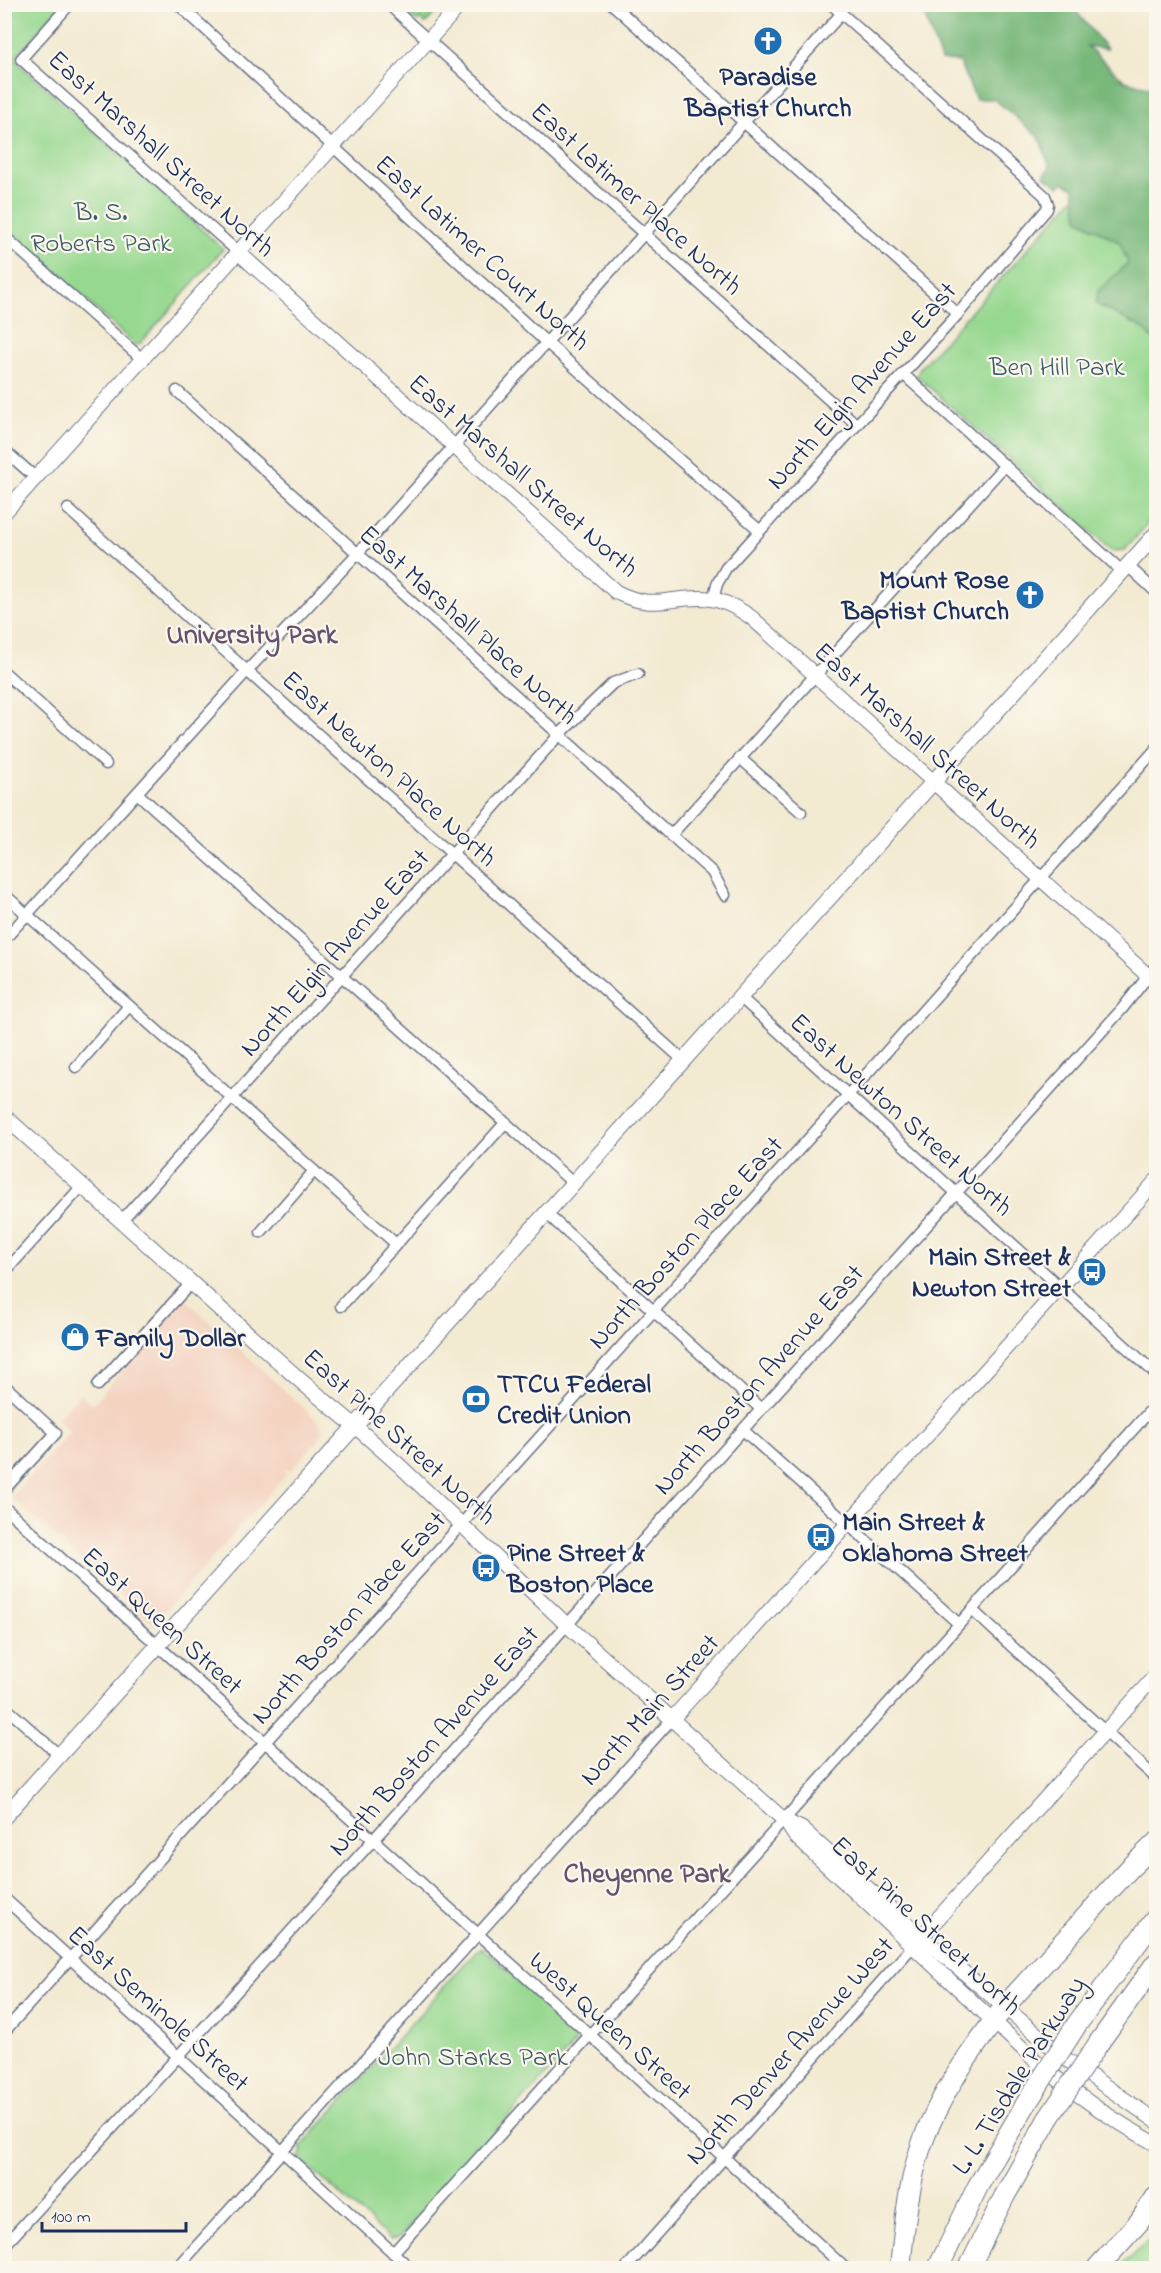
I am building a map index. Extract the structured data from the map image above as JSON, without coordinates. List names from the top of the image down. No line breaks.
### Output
{"streets":{"highway":["L. L. Tisdale Parkway"],"main road":["East Pine Street North"],"street":["East Marshall Street North","East Latimer Place North","East Latimer Court North","North Elgin Avenue East","East Marshall Place North","East Newton Place North","East Newton Street North","North Boston Place East","North Boston Avenue East","East Queen Street","North Main Street","East Seminole Street","West Queen Street","North Denver Avenue West"]},"crossings":[["East Marshall Street North","North Elgin Avenue East"],["East Marshall Street North","North Boston Place East"],["East Marshall Street North","North Boston Avenue East"],["East Latimer Place North","North Elgin Avenue East"],["East Latimer Court North","North Elgin Avenue East"],["North Elgin Avenue East","East Marshall Place North"],["North Elgin Avenue East","East Newton Place North"],["North Elgin Avenue East","East Pine Street North"],["East Newton Street North","North Boston Place East"],["East Newton Street North","North Boston Avenue East"],["East Newton Street North","North Main Street"],["North Boston Place East","East Pine Street North"],["North Boston Place East","East Queen Street"],["North Boston Place East","East Seminole Street"],["North Boston Avenue East","East Pine Street North"],["North Boston Avenue East","East Queen Street"],["North Boston Avenue East","East Seminole Street"],["East Pine Street North","North Main Street"],["East Pine Street North","North Denver Avenue West"],["East Queen Street","North Main Street"],["East Queen Street","West Queen Street"],["North Main Street","East Seminole Street"],["North Main Street","West Queen Street"],["West Queen Street","North Denver Avenue West"]],"districts":["University Park","Cheyenne Park"],"parks":["B. S. Roberts Park","Ben Hill Park","John Starks Park"],"places":{"church":["Paradise Baptist Church","Mount Rose Baptist Church"],"bus stop":["Main Street & Newton Street","Main Street & Oklahoma Street","Pine Street & Boston Place"],"shop":["Family Dollar"],"bank":["TTCU Federal Credit Union"]},"scale_bar":"100 m"}
